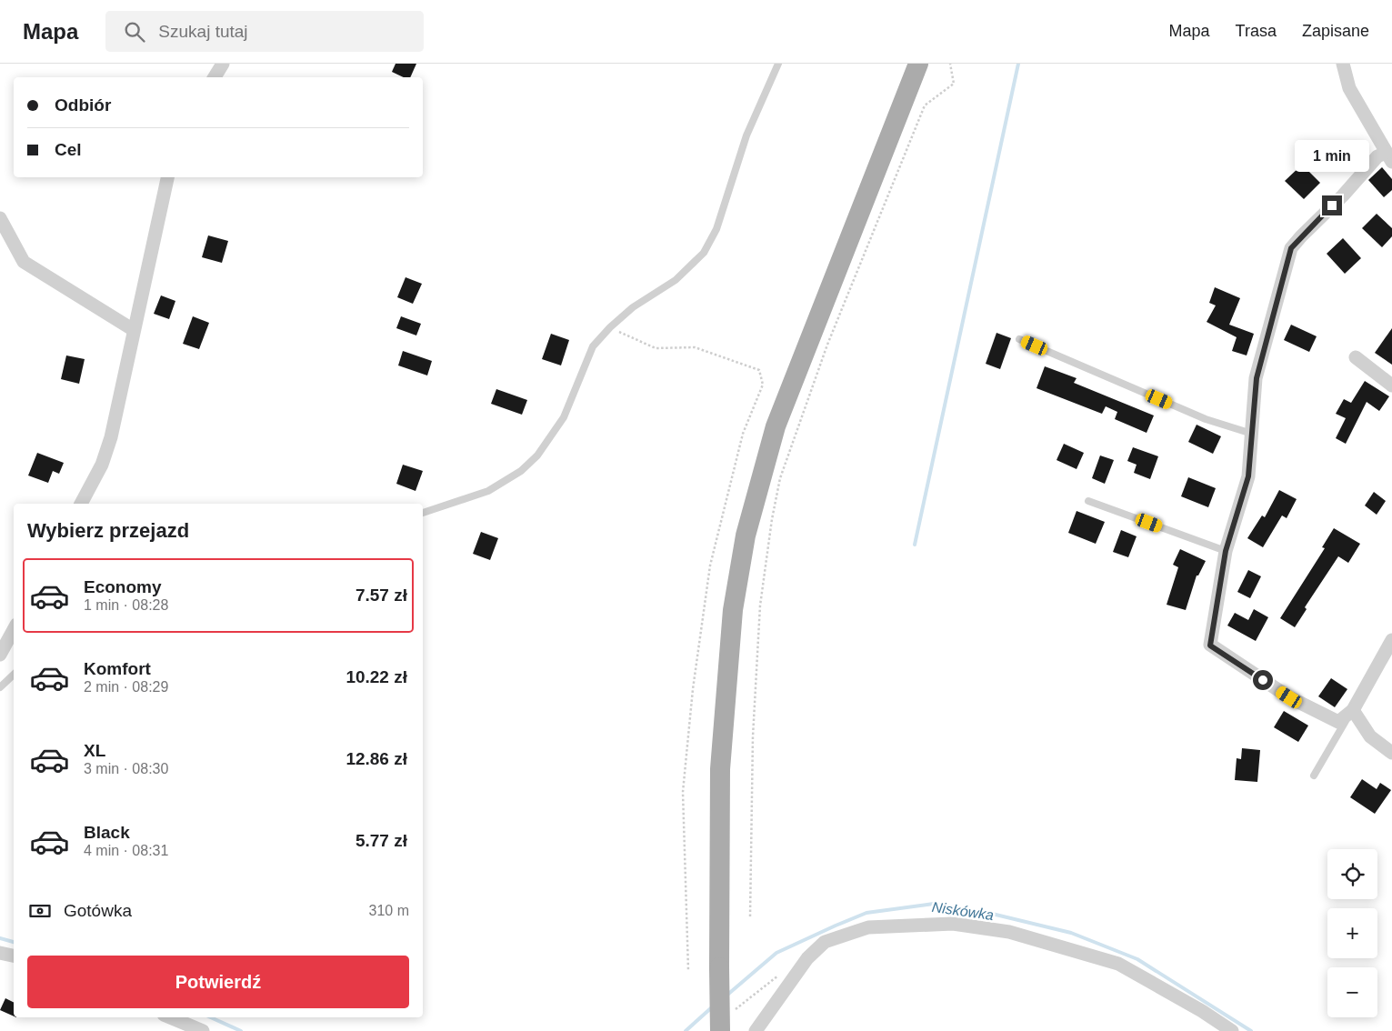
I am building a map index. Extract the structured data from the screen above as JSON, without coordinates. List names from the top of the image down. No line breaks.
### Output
{"water":["Niskówka"],"page":{"header":"Mapa","search":"Szukaj tutaj","nav":["Mapa","Trasa","Zapisane"],"banner":["Odbiór","Cel"],"bubble":"1 min","heading":"Wybierz przejazd","list":[{"name":"Economy","note":"1 min · 08:28","value":"7.57 zł"},{"name":"Komfort","note":"2 min · 08:29","value":"10.22 zł"},{"name":"XL","note":"3 min · 08:30","value":"12.86 zł"},{"name":"Black","note":"4 min · 08:31","value":"5.77 zł"}],"map_buttons":["+","−"],"pay":["Gotówka","310 m"],"buttons":"Potwierdź"}}
